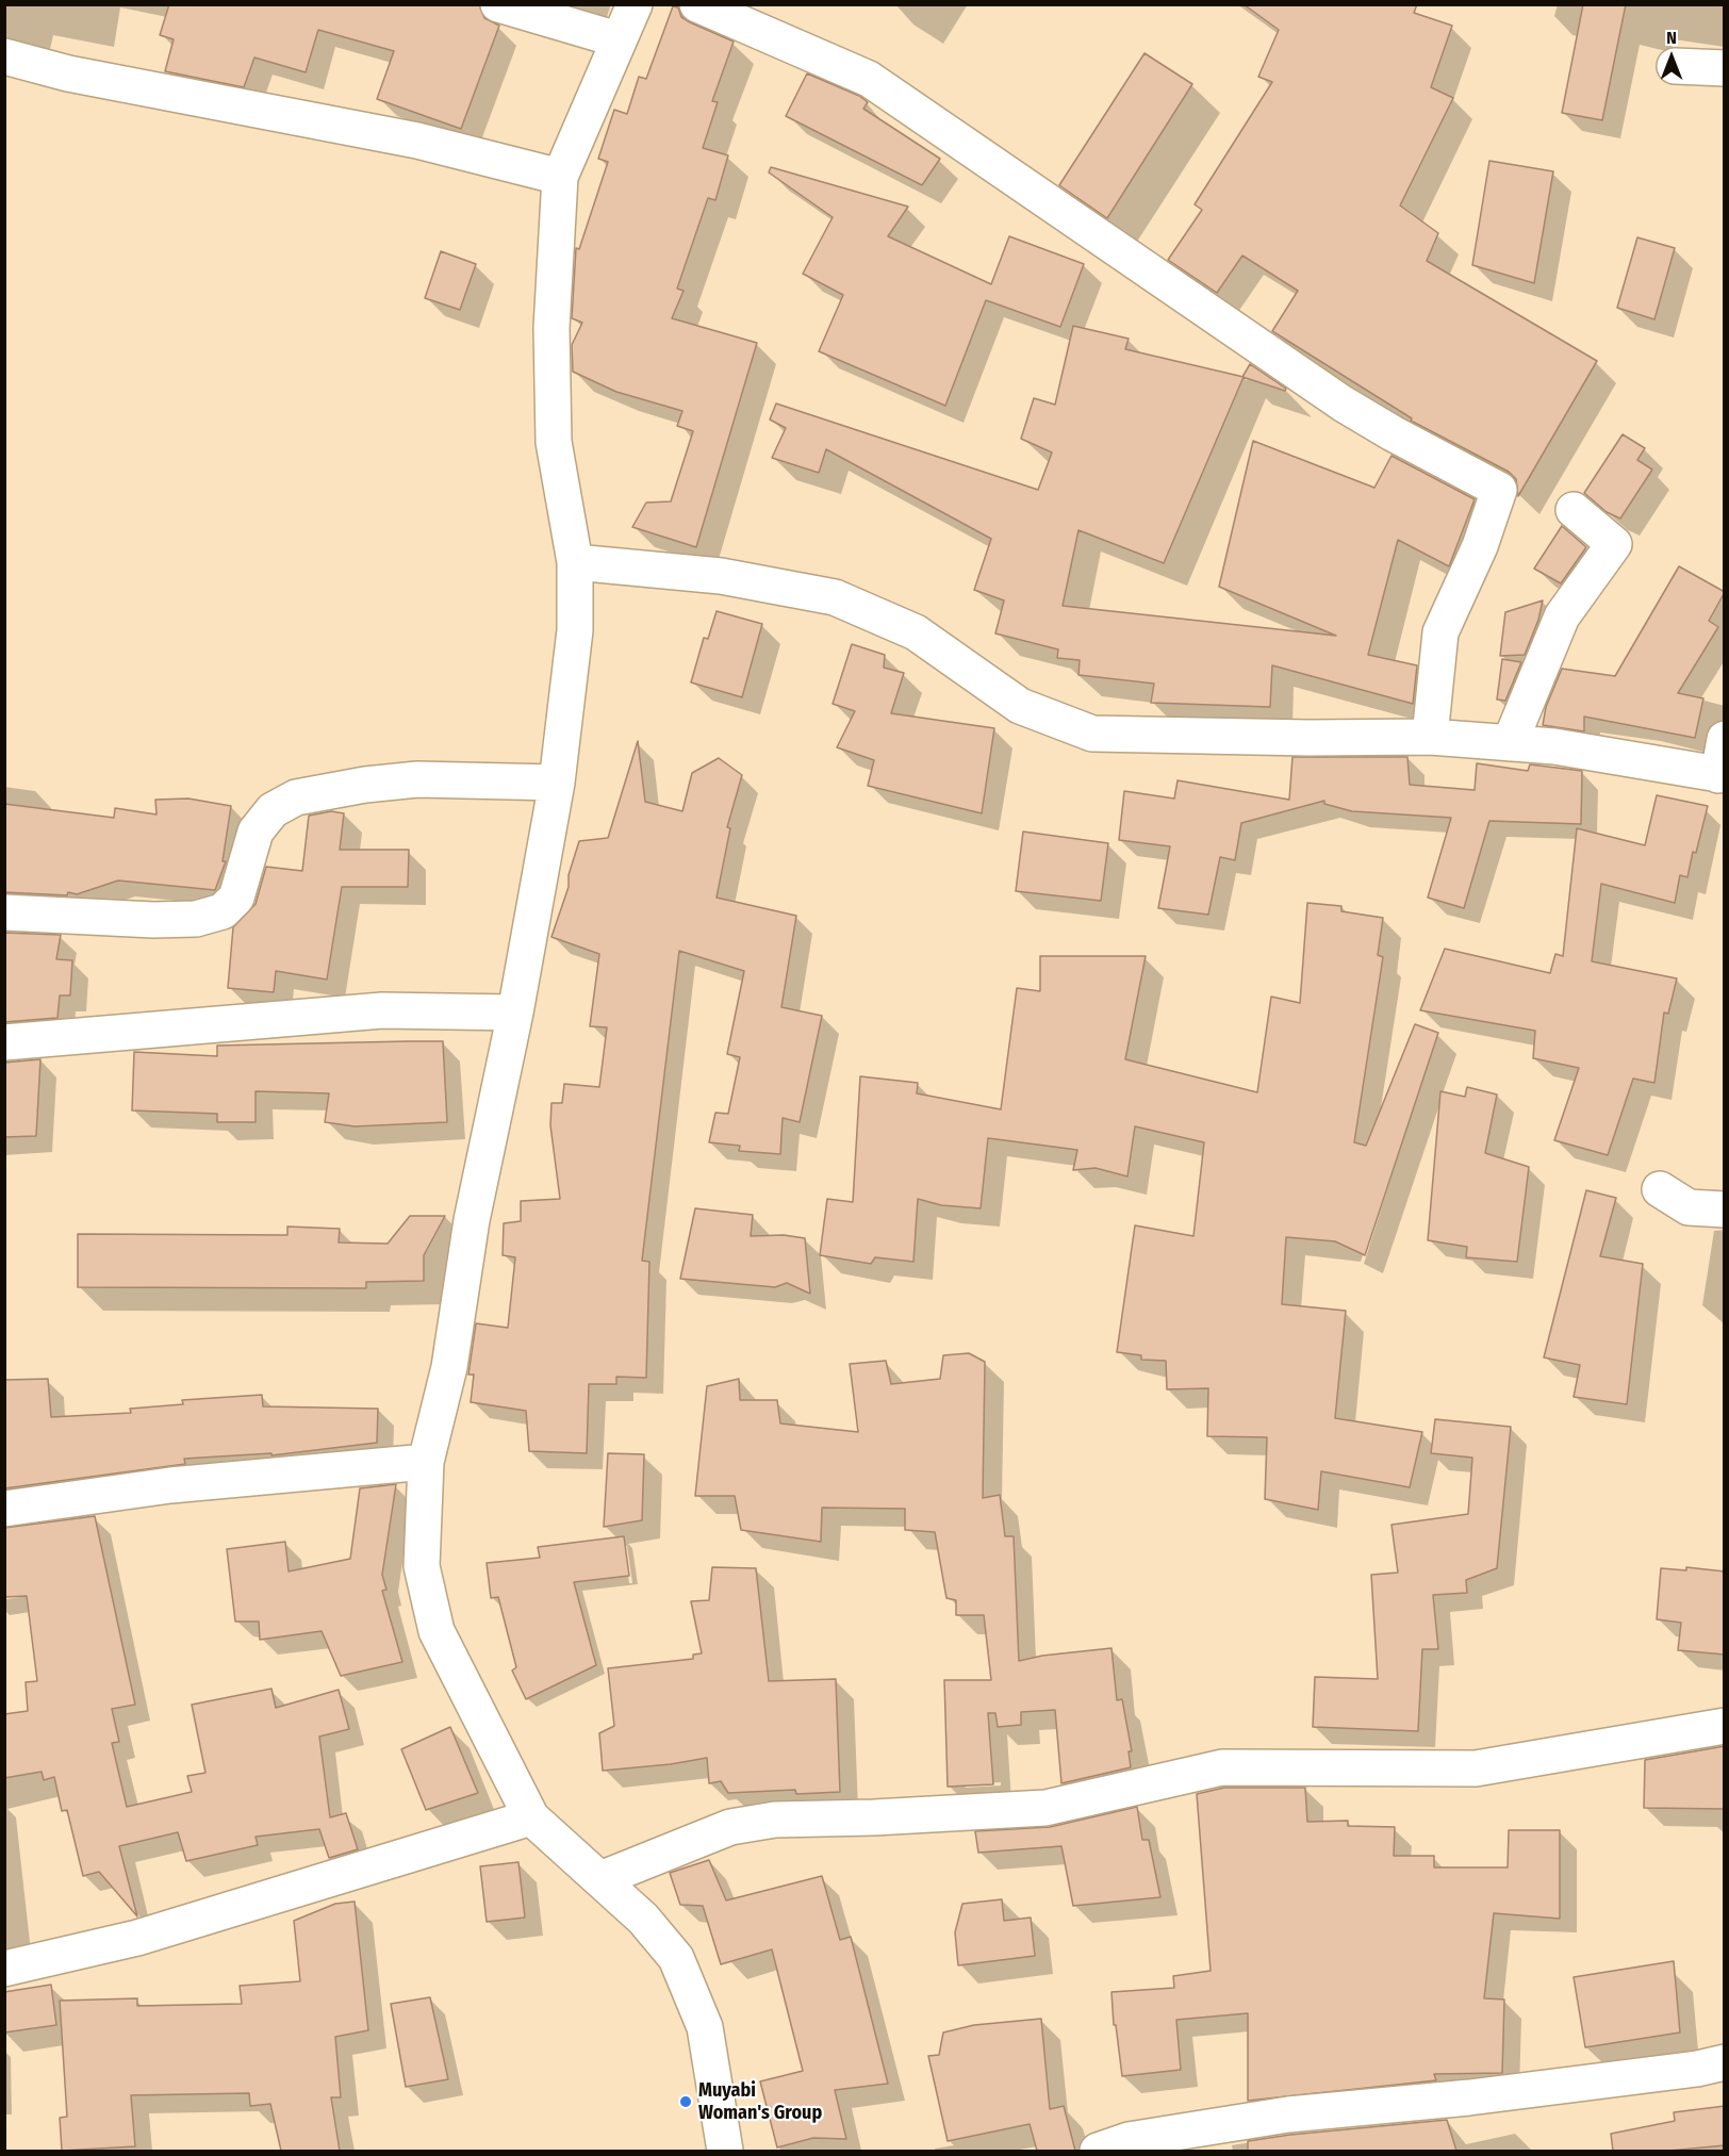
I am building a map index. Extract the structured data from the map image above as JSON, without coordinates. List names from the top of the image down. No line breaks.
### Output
{"places":["Muyabi Woman's Group"],"north":"top"}
